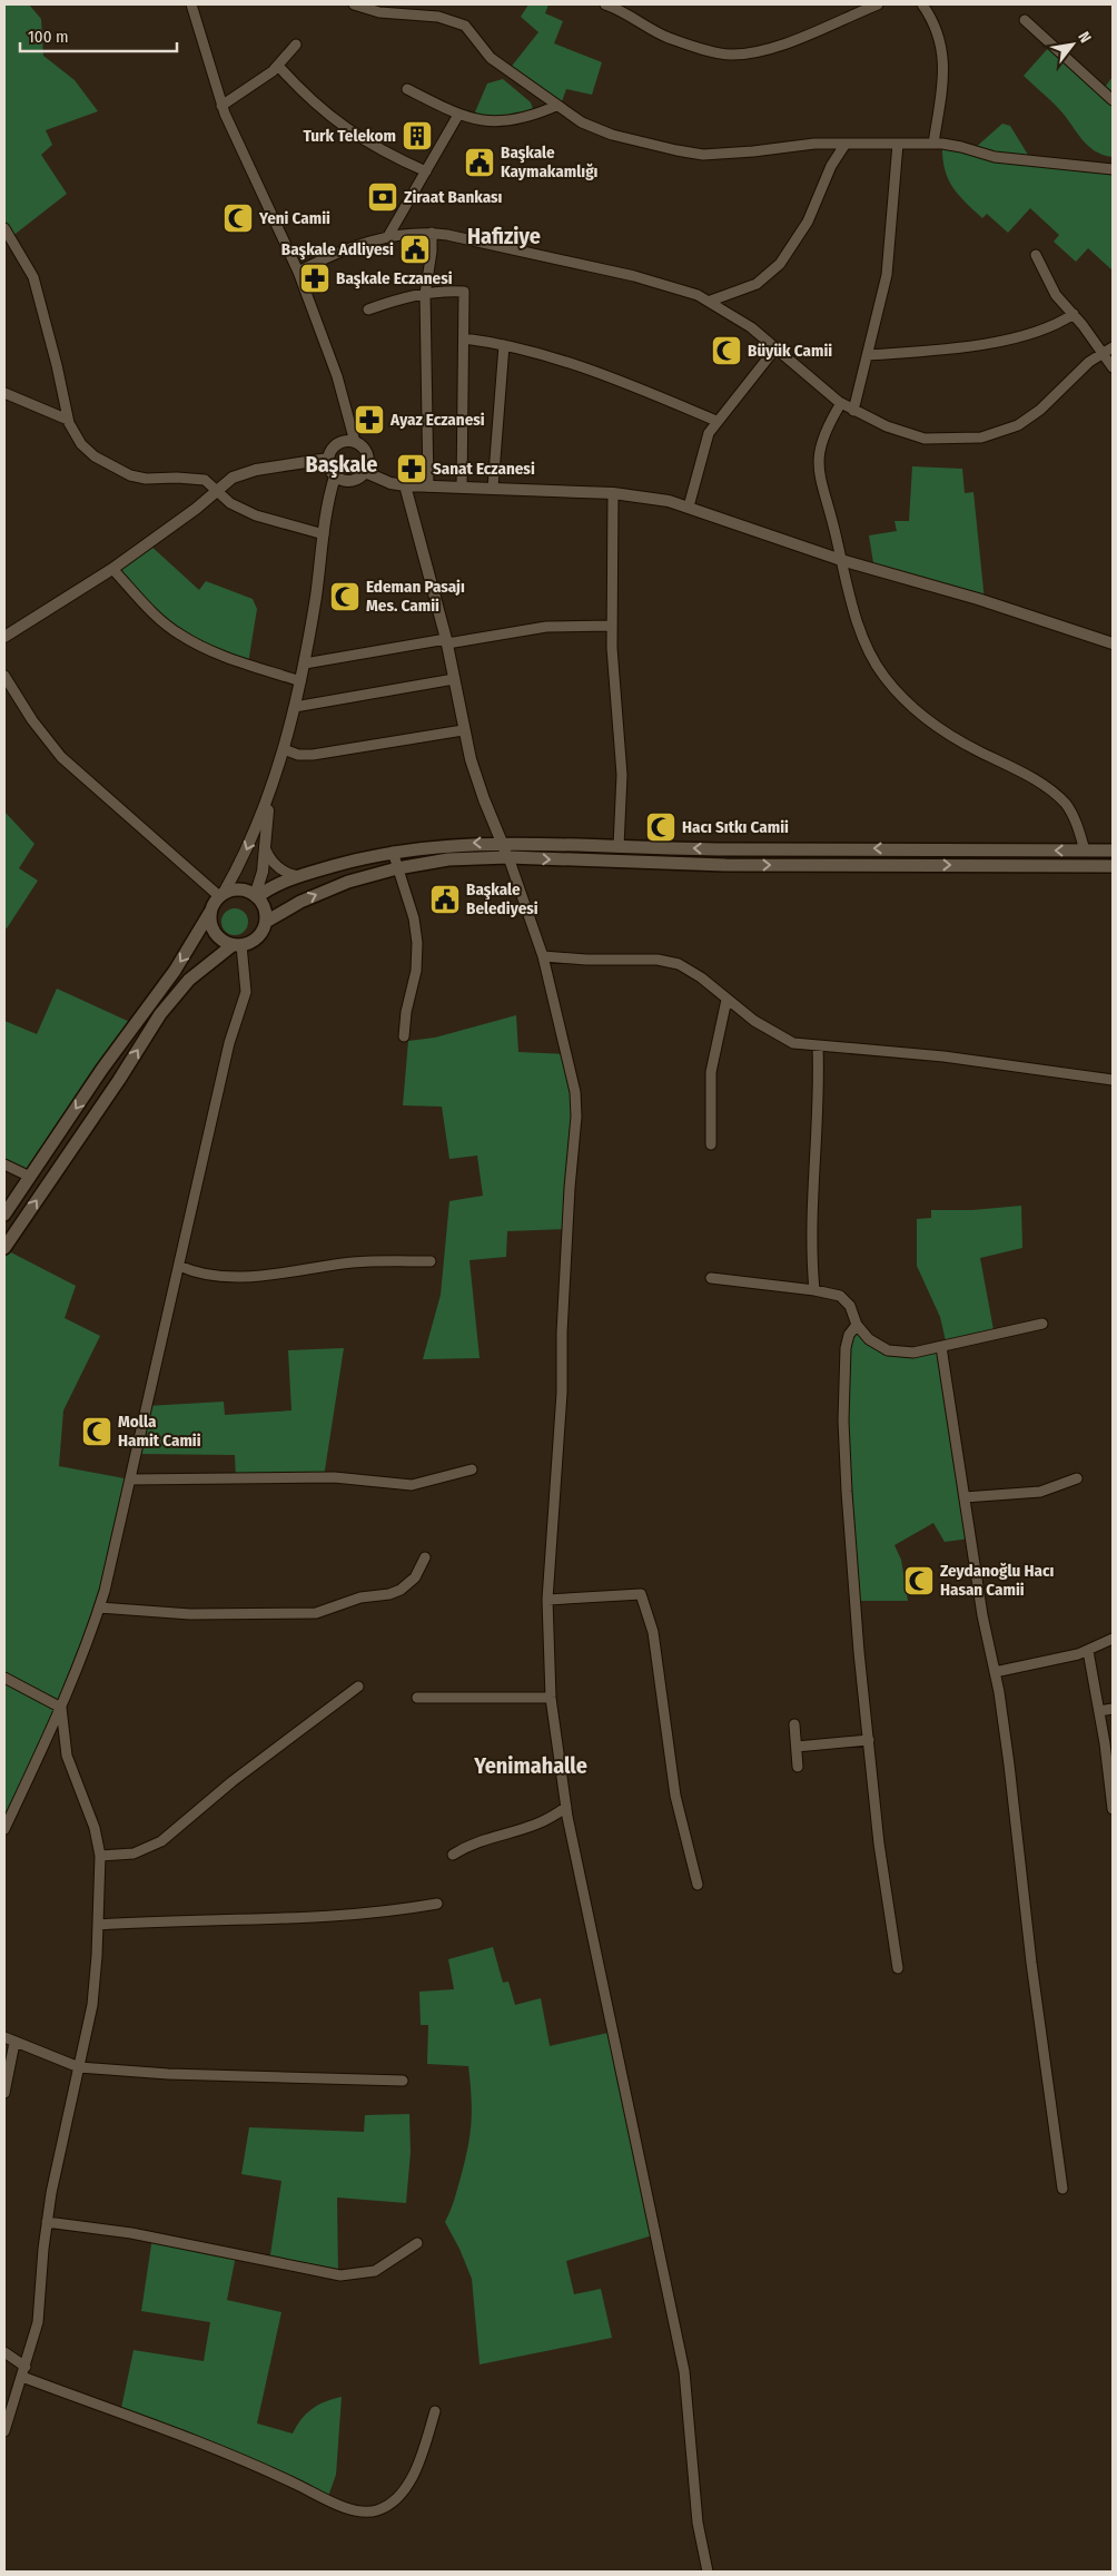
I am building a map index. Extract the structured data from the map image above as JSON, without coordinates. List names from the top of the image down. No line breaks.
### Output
{"districts":["Hafiziye","Başkale","Yenimahalle"],"places":{"building":["Turk Telekom"],"public building":["Başkale Kaymakamlığı","Başkale Adliyesi","Başkale Belediyesi"],"bank":["Ziraat Bankası"],"mosque":["Yeni Camii","Büyük Camii","Edeman Pasajı Mes. Camii","Hacı Sıtkı Camii","Molla Hamit Camii","Zeydanoğlu Hacı Hasan Camii"],"pharmacy":["Başkale Eczanesi","Ayaz Eczanesi","Sanat Eczanesi"]},"scale_bar":"100 m","north":"top right"}
